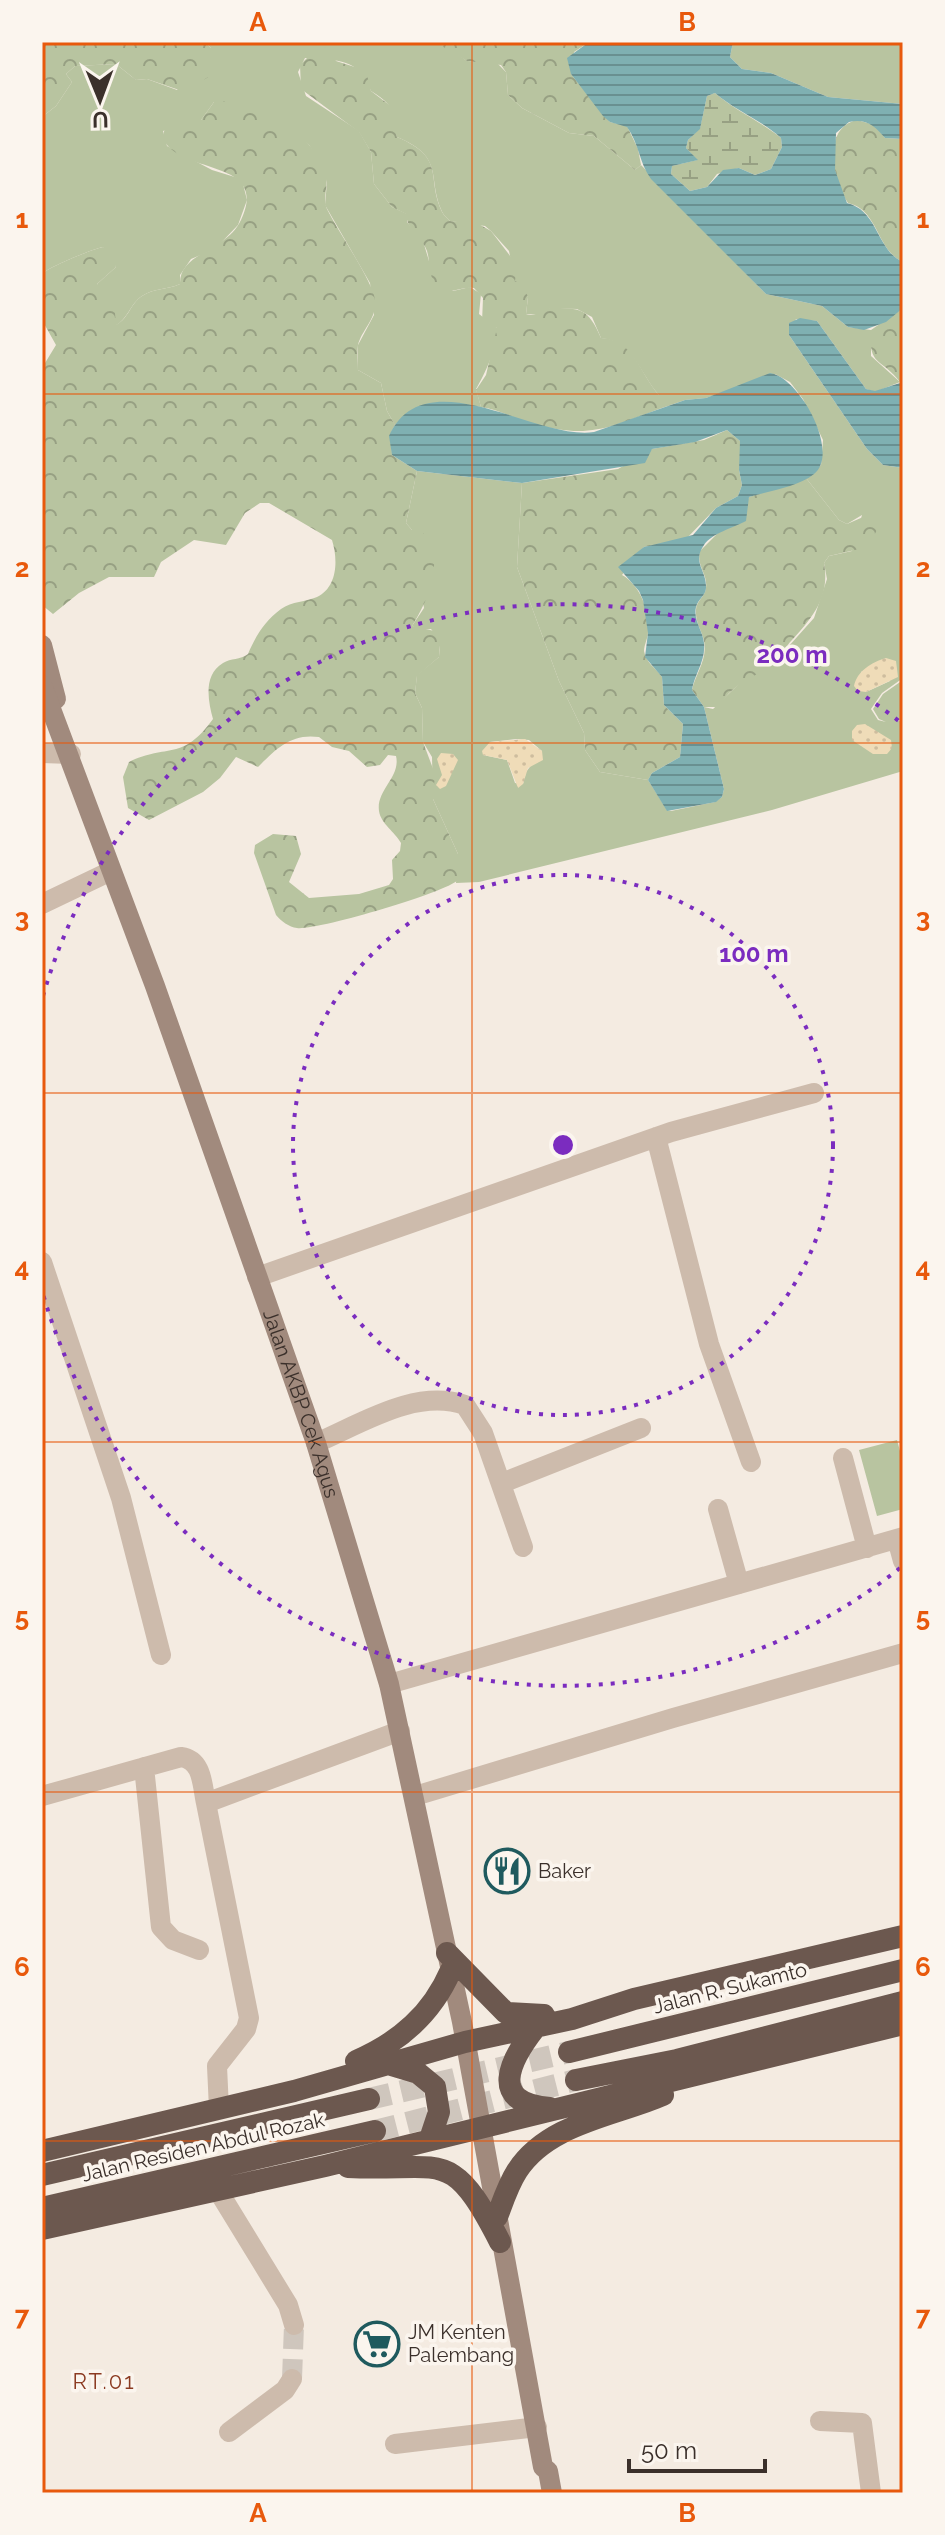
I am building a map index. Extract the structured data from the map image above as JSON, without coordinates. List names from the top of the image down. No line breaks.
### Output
{"streets":{"highway":["Jalan R. Sukamto","Jalan Residen Abdul Rozak"],"main road":["Jalan AKBP Cek Agus"]},"districts":["RT.01"],"places":{"restaurant":["Baker"],"supermarket":["JM Kenten Palembang"]},"scale_bar":"50 m","north":"bottom","grid":{"columns":["A","B"],"rows":["1","2","3","4","5","6","7"]},"rings":["200 m","100 m"]}
